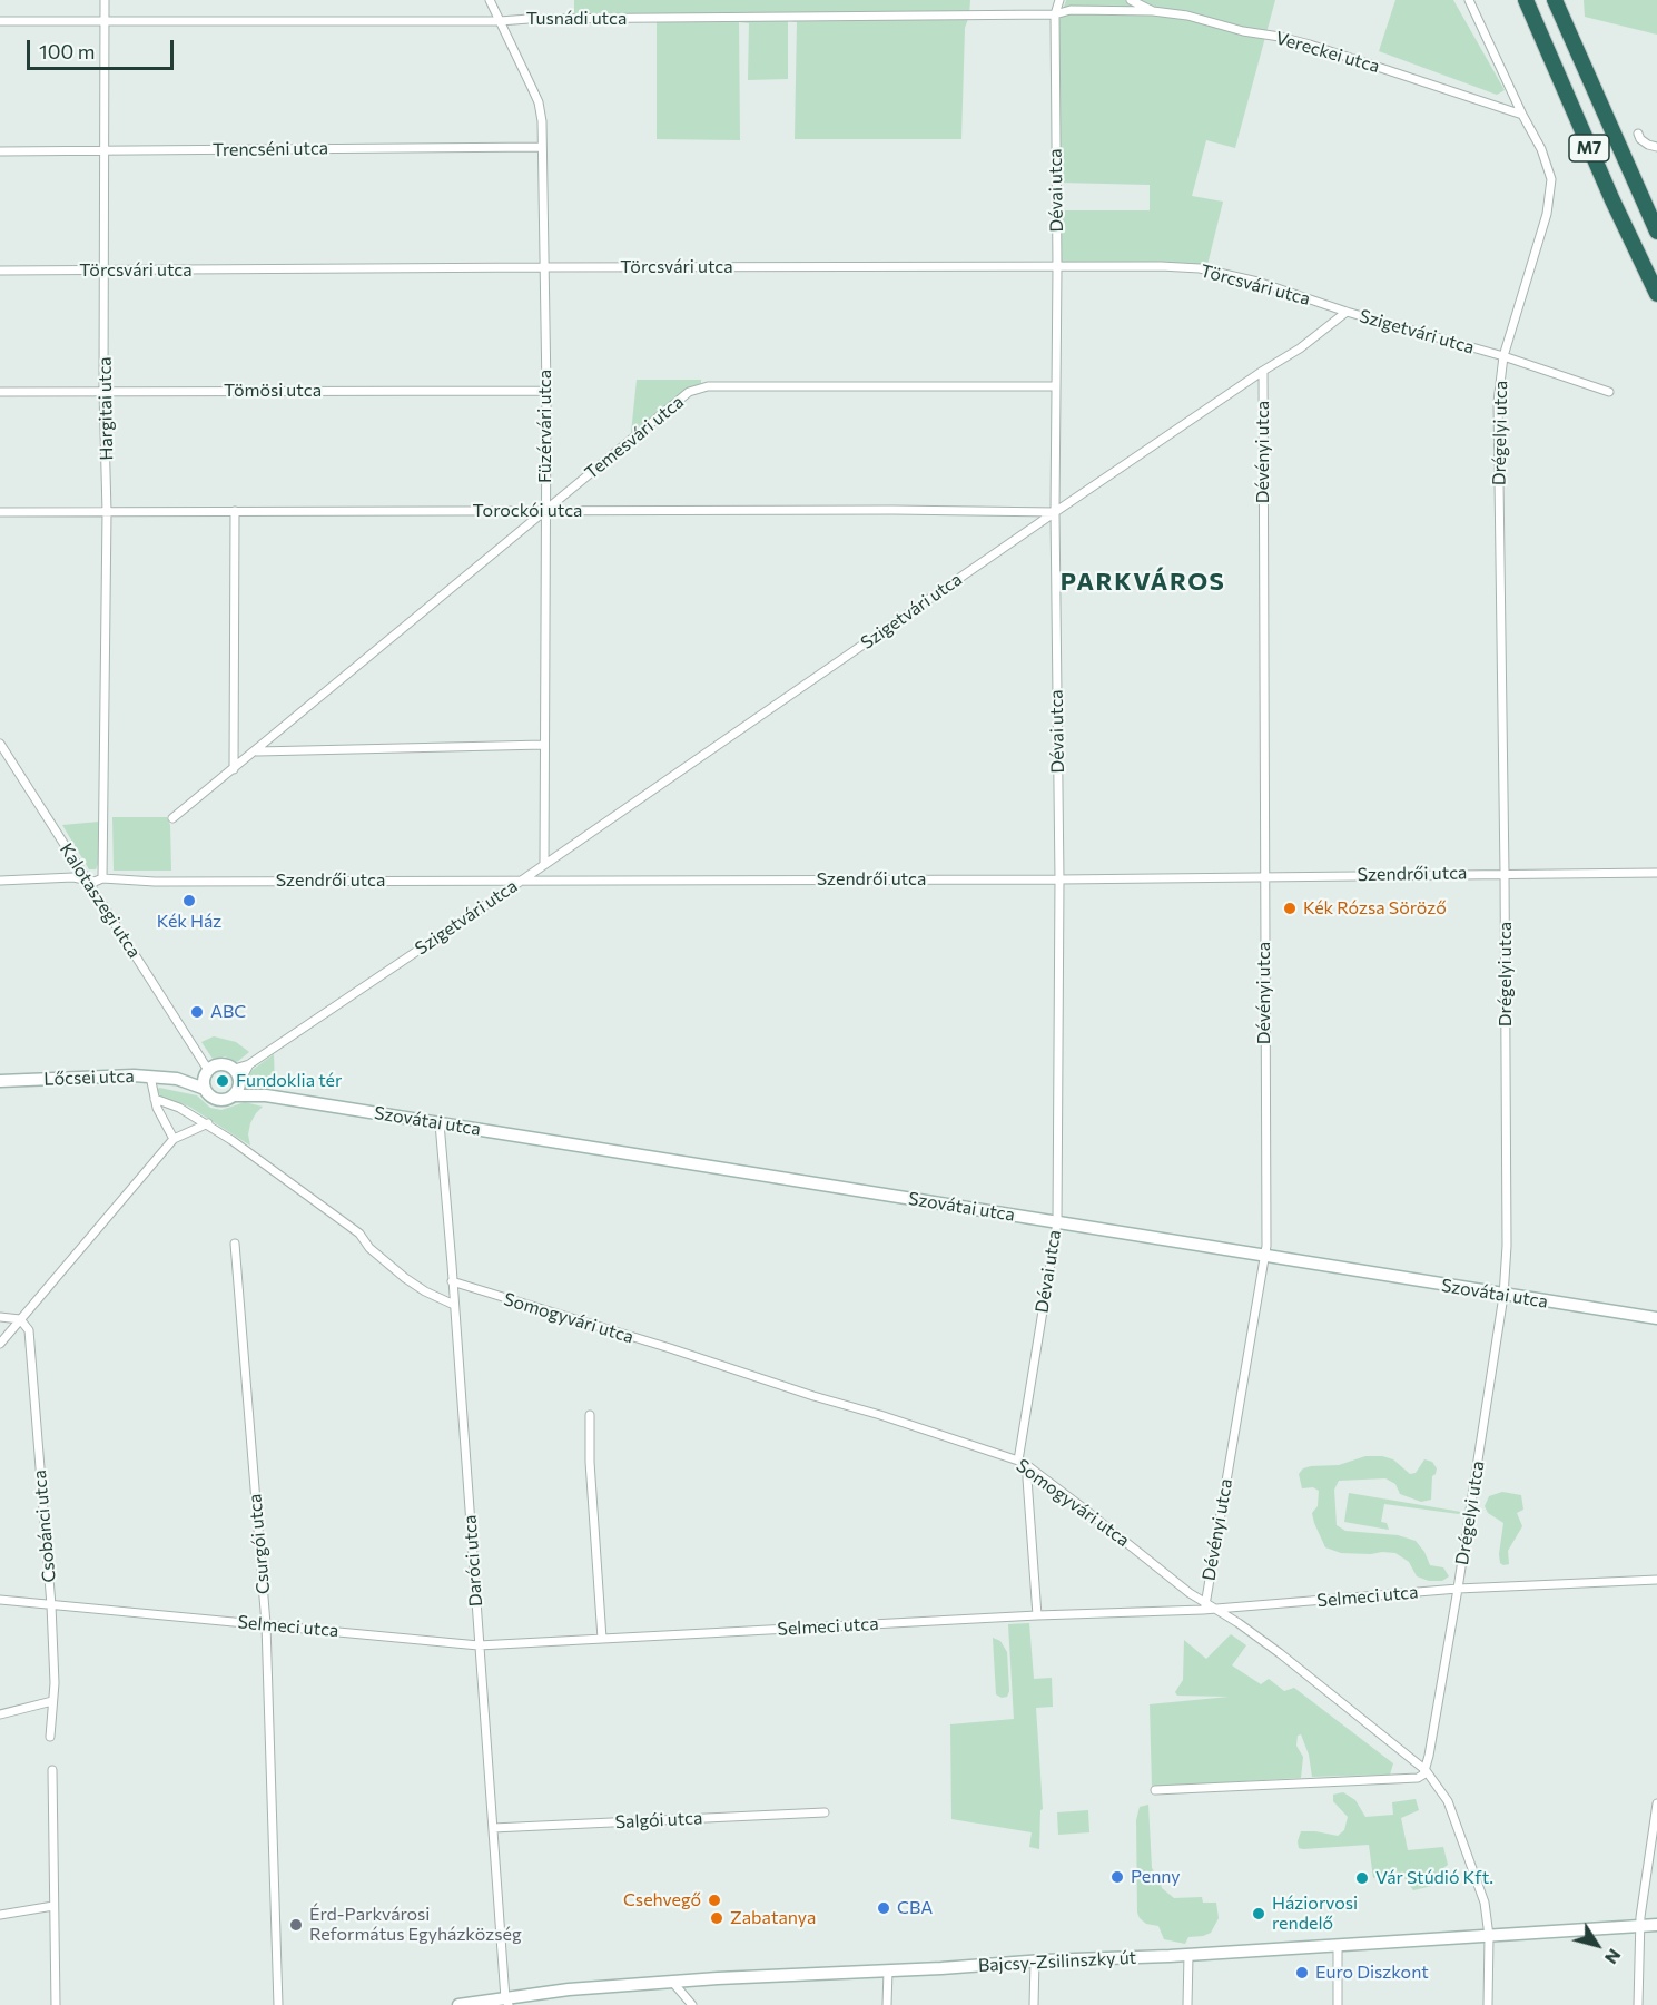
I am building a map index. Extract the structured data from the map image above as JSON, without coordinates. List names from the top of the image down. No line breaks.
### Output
{"streets":{"highway":["M7"],"street":["Tusnádi utca","Vereckei utca","Trencséni utca","Dévai utca","Törcsvári utca","Szigetvári utca","Tömösi utca","Hargitai utca","Füzérvári utca","Drégelyi utca","Temesvári utca","Dévényi utca","Torockói utca","Szendrői utca","Kalotaszegi utca","Lőcsei utca","Szovátai utca","Somogyvári utca","Csobánci utca","Csurgói utca","Daróci utca","Selmeci utca","Salgói utca","Bajcsy-Zsilinszky út"]},"crossings":[["Tusnádi utca","Vereckei utca"],["Tusnádi utca","Dévai utca"],["Tusnádi utca","Hargitai utca"],["Tusnádi utca","Füzérvári utca"],["Vereckei utca","Drégelyi utca"],["Trencséni utca","Hargitai utca"],["Trencséni utca","Füzérvári utca"],["Dévai utca","Törcsvári utca"],["Dévai utca","Szigetvári utca"],["Dévai utca","Temesvári utca"],["Dévai utca","Torockói utca"],["Dévai utca","Szendrői utca"],["Dévai utca","Szovátai utca"],["Dévai utca","Somogyvári utca"],["Törcsvári utca","Szigetvári utca"],["Törcsvári utca","Hargitai utca"],["Törcsvári utca","Füzérvári utca"],["Szigetvári utca","Füzérvári utca"],["Szigetvári utca","Drégelyi utca"],["Szigetvári utca","Dévényi utca"],["Szigetvári utca","Torockói utca"],["Szigetvári utca","Szendrői utca"],["Szigetvári utca","Kalotaszegi utca"],["Szigetvári utca","Lőcsei utca"],["Tömösi utca","Hargitai utca"],["Tömösi utca","Füzérvári utca"],["Hargitai utca","Torockói utca"],["Hargitai utca","Szendrői utca"],["Füzérvári utca","Temesvári utca"],["Füzérvári utca","Torockói utca"],["Drégelyi utca","Szendrői utca"],["Drégelyi utca","Szovátai utca"],["Drégelyi utca","Selmeci utca"],["Temesvári utca","Torockói utca"],["Dévényi utca","Szendrői utca"],["Dévényi utca","Szovátai utca"],["Dévényi utca","Somogyvári utca"],["Dévényi utca","Selmeci utca"],["Szendrői utca","Kalotaszegi utca"],["Kalotaszegi utca","Lőcsei utca"],["Szovátai utca","Daróci utca"],["Somogyvári utca","Daróci utca"],["Somogyvári utca","Selmeci utca"],["Csobánci utca","Selmeci utca"],["Csurgói utca","Selmeci utca"],["Daróci utca","Selmeci utca"],["Daróci utca","Salgói utca"],["Daróci utca","Bajcsy-Zsilinszky út"]],"districts":["PARKVÁROS"],"places":["Kék Ház","Kék Rózsa Söröző","ABC","Fundoklia tér","Penny","Vár Stúdió Kft.","Csehvegő","CBA","Háziorvosi rendelő","Zabatanya","Érd-Parkvárosi Református Egyházközség","Euro Diszkont"],"scale_bar":"100 m","north":"bottom right"}
